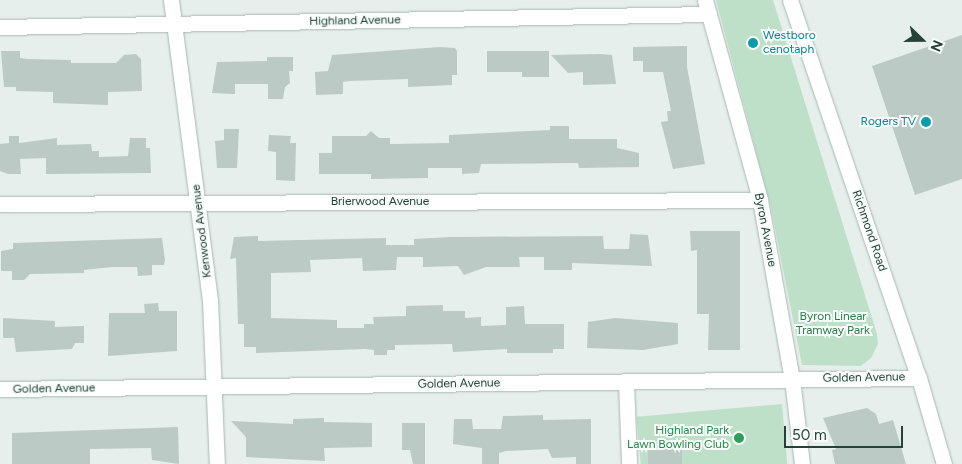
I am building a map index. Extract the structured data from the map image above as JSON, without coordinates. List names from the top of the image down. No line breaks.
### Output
{"streets":{"street":["Highland Avenue","Brierwood Avenue","Byron Avenue","Kenwood Avenue","Richmond Road","Golden Avenue"]},"crossings":[["Highland Avenue","Byron Avenue"],["Highland Avenue","Kenwood Avenue"],["Brierwood Avenue","Byron Avenue"],["Brierwood Avenue","Kenwood Avenue"],["Byron Avenue","Golden Avenue"],["Kenwood Avenue","Golden Avenue"],["Richmond Road","Golden Avenue"]],"parks":["Byron Linear Tramway Park"],"places":["Westboro cenotaph","Rogers TV","Highland Park Lawn Bowling Club"],"scale_bar":"50 m","north":"right"}
